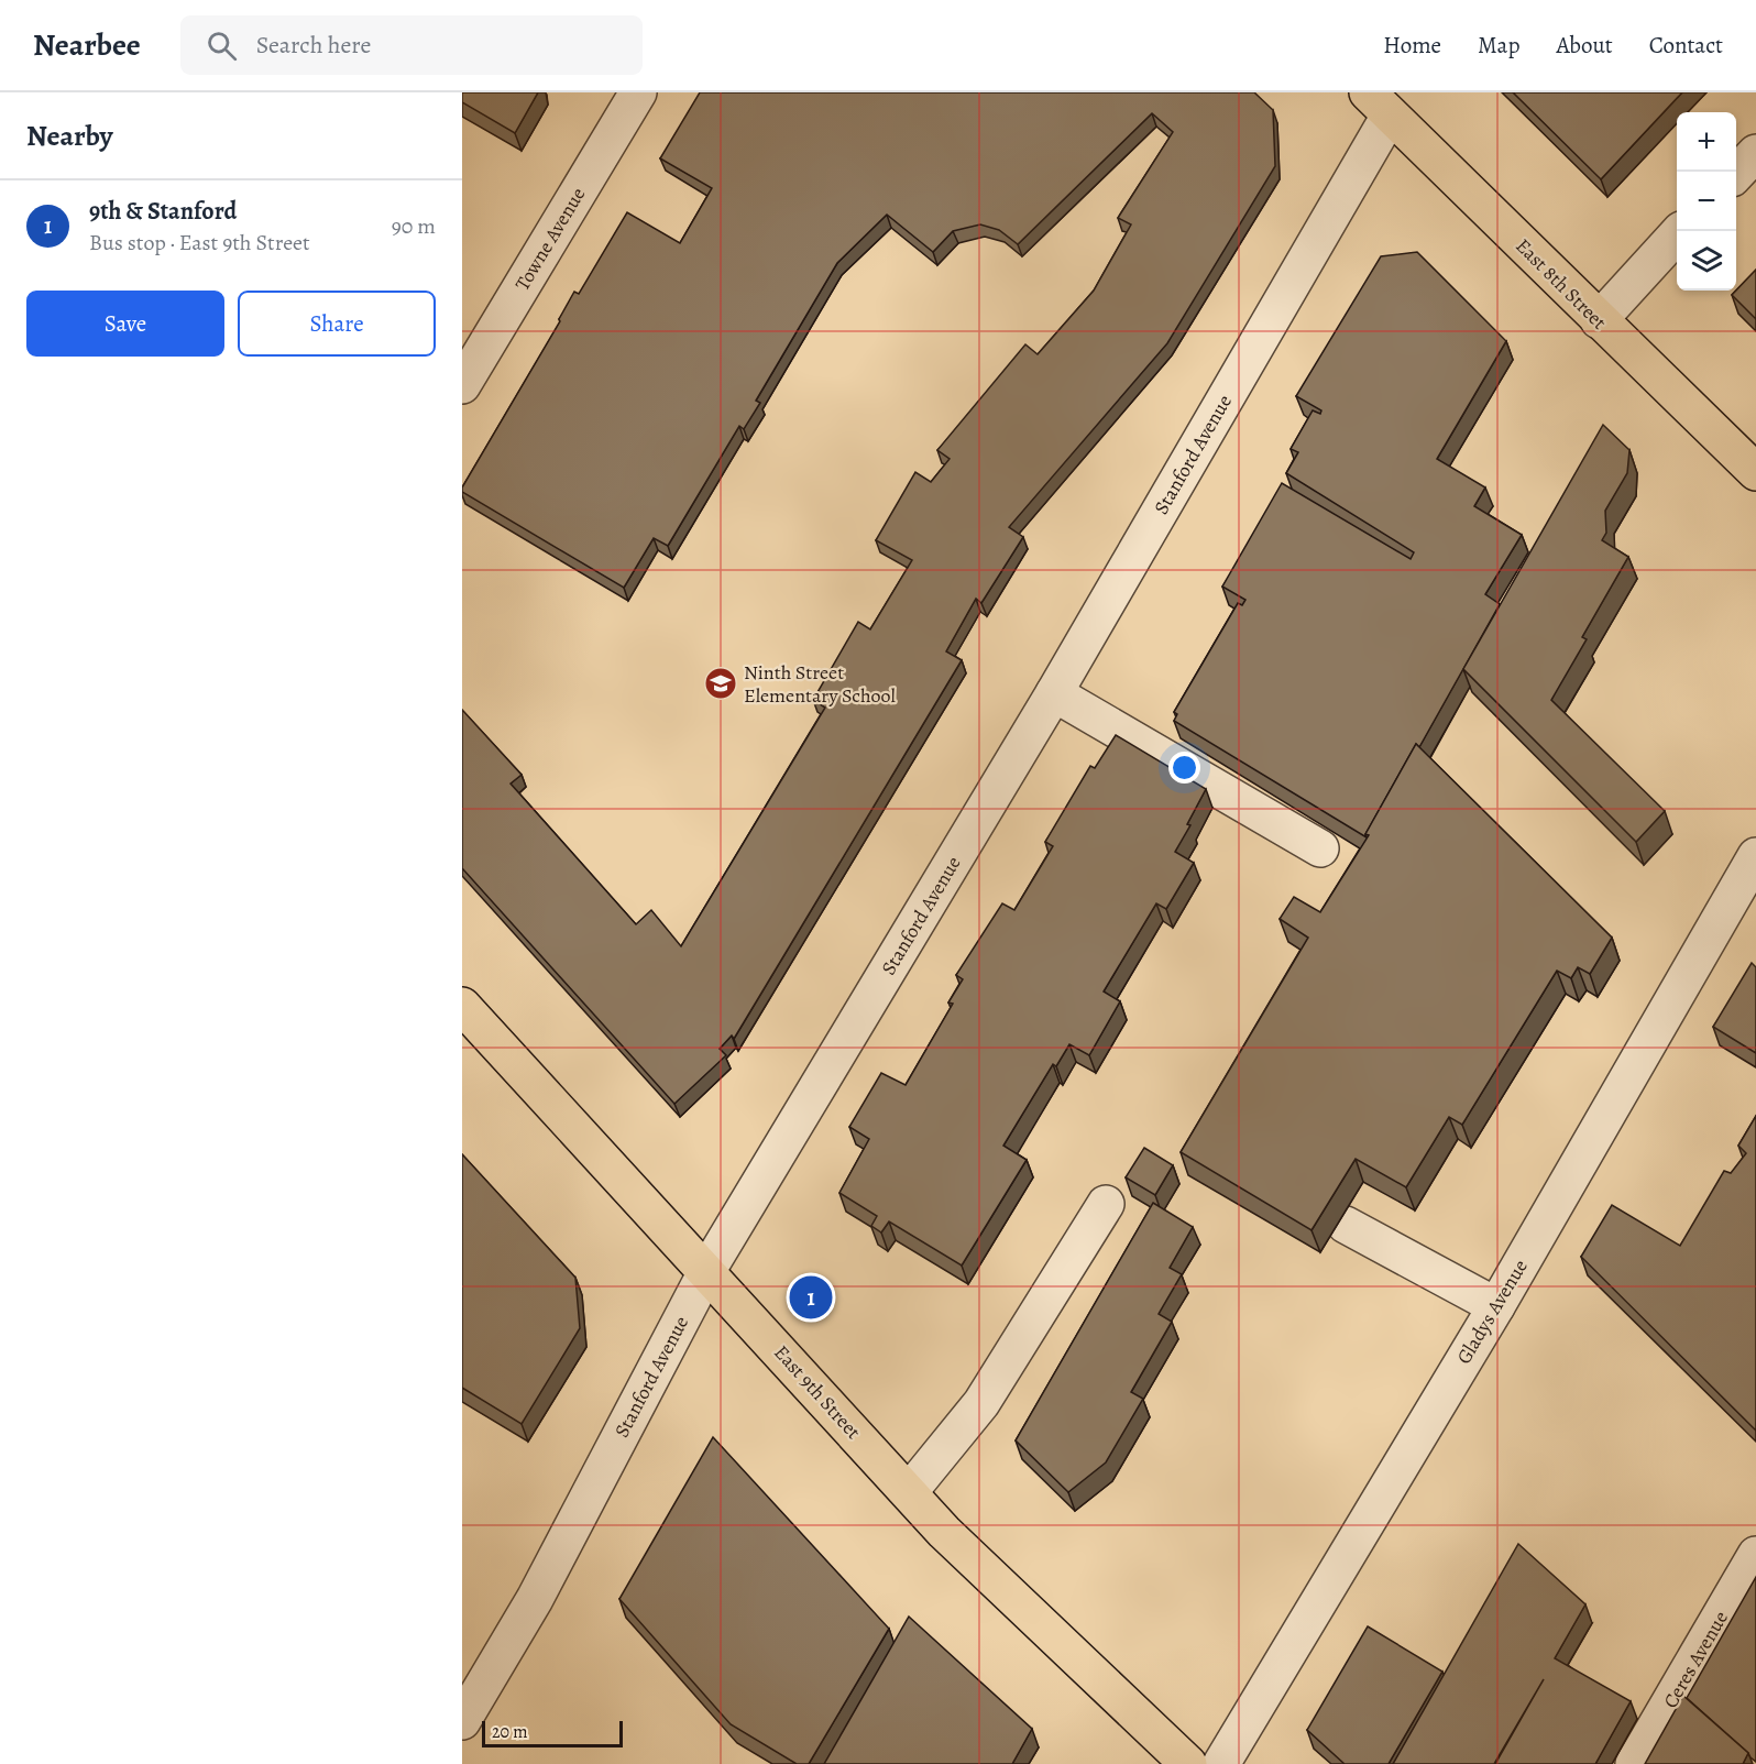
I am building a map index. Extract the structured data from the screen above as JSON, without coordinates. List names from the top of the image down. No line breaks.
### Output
{"streets":{"main road":["East 8th Street","East 9th Street"],"street":["Towne Avenue","Stanford Avenue","Gladys Avenue","Ceres Avenue"]},"crossings":[["East 8th Street","Stanford Avenue"],["Stanford Avenue","East 9th Street"]],"places":{"school or university":["Ninth Street Elementary School"]},"scale_bar":"20 m","page":{"header":"Nearbee","search":"Search here","nav":["Home","Map","About","Contact"],"heading":"Nearby","map_buttons":["+","−"],"list":[{"mark":"1","name":"9th & Stanford","note":"Bus stop · East 9th Street","value":"90 m"}],"buttons":["Save","Share"],"pins":"1","scale":"20 m"}}
